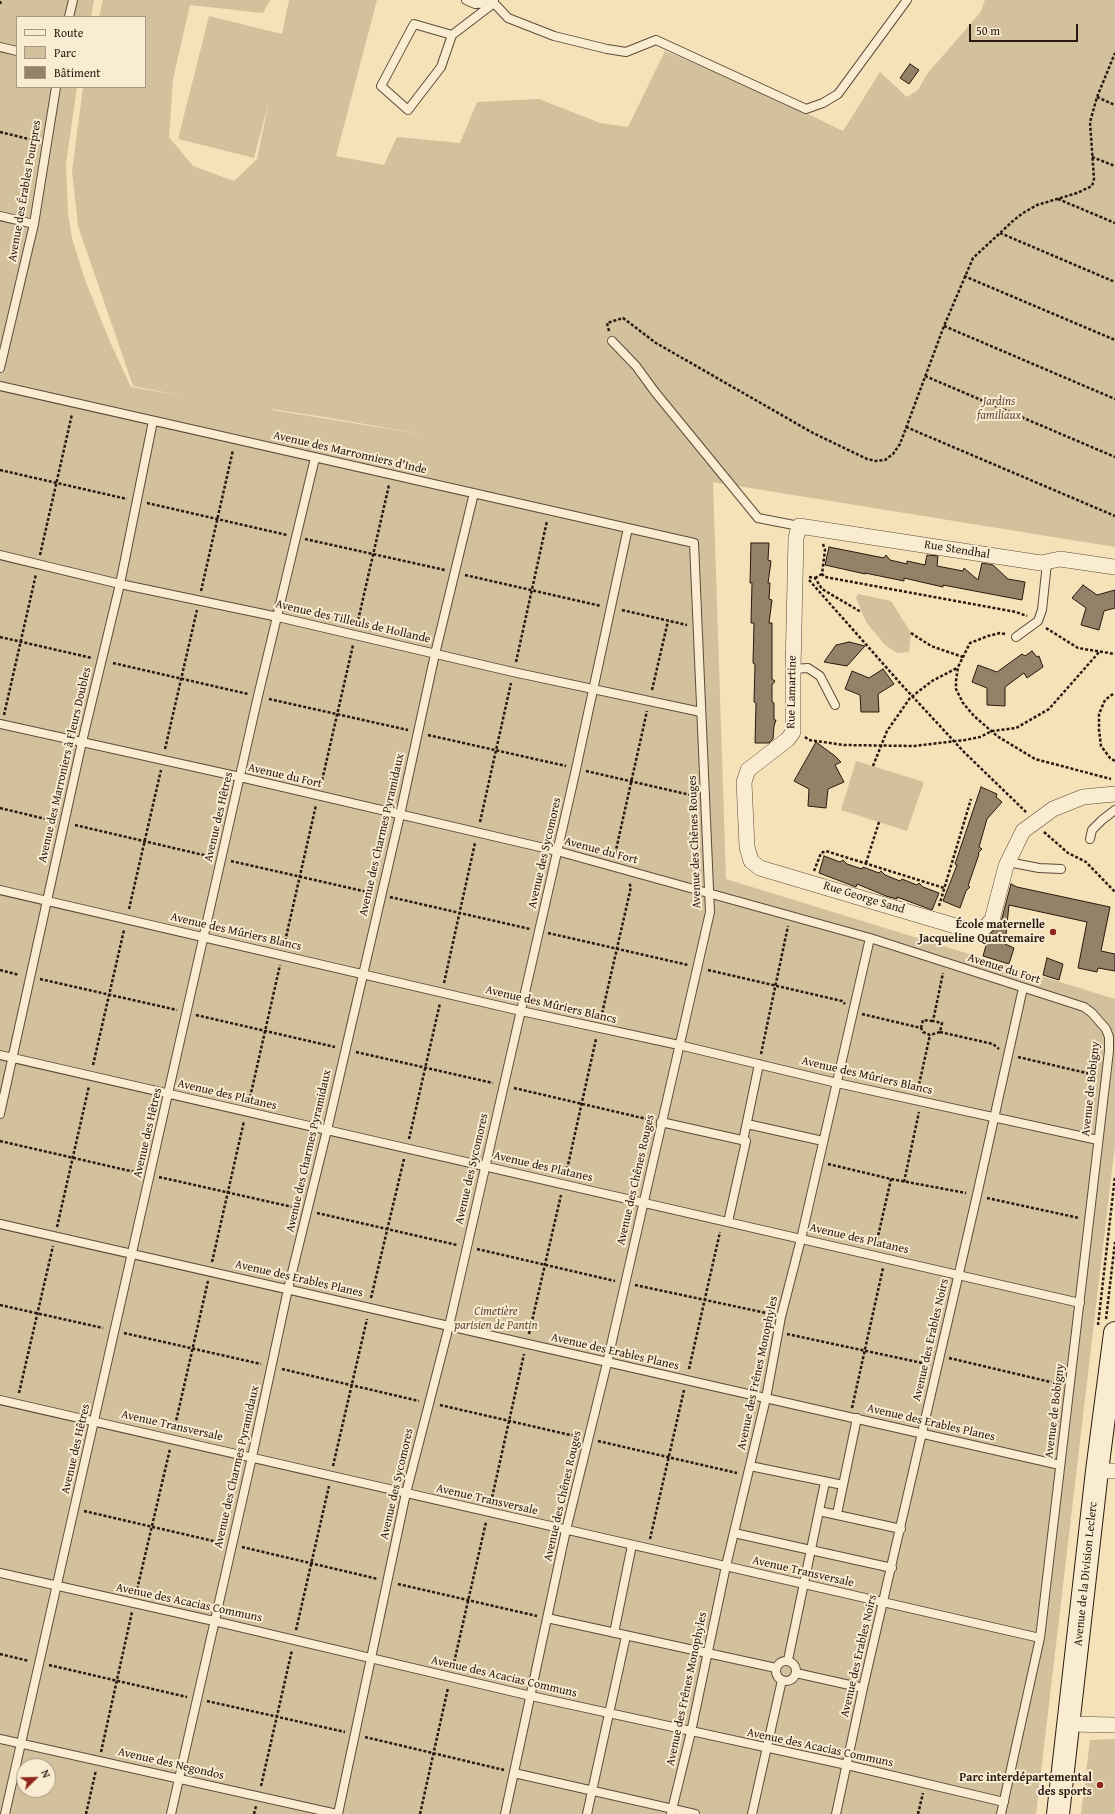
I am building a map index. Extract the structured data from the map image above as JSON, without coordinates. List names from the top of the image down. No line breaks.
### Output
{"streets":{"main road":["Avenue de la Division Leclerc"],"street":["Rue Stendhal","Rue Lamartine","Rue George Sand"],"lane":["Avenue des Érables Pourpres","Avenue des Marronniers d'Inde","Avenue des Tilleuls de Hollande","Avenue des Marroniers à Fleurs Doubles","Avenue du Fort","Avenue des Hêtres","Avenue des Charmes Pyramidaux","Avenue des Chênes Rouges","Avenue des Sycomores","Avenue des Mûriers Blancs","Avenue de Bobigny","Avenue des Platanes","Avenue des Erables Planes","Avenue des Erables Noirs","Avenue des Frênes Monophyles","Avenue Transversale","Avenue des Acacias Communs","Avenue des Negondos"]},"crossings":[["Avenue des Marronniers d'Inde","Avenue des Marroniers à Fleurs Doubles"],["Avenue des Marronniers d'Inde","Avenue des Hêtres"],["Avenue des Marronniers d'Inde","Avenue des Charmes Pyramidaux"],["Avenue des Marronniers d'Inde","Avenue des Chênes Rouges"],["Avenue des Marronniers d'Inde","Avenue des Sycomores"],["Rue Stendhal","Rue Lamartine"],["Avenue des Tilleuls de Hollande","Avenue des Marroniers à Fleurs Doubles"],["Avenue des Tilleuls de Hollande","Avenue des Hêtres"],["Avenue des Tilleuls de Hollande","Avenue des Charmes Pyramidaux"],["Avenue des Tilleuls de Hollande","Avenue des Chênes Rouges"],["Avenue des Tilleuls de Hollande","Avenue des Sycomores"],["Rue Lamartine","Rue George Sand"],["Avenue des Marroniers à Fleurs Doubles","Avenue du Fort"],["Avenue des Marroniers à Fleurs Doubles","Avenue des Mûriers Blancs"],["Avenue des Marroniers à Fleurs Doubles","Avenue des Platanes"],["Avenue du Fort","Avenue des Hêtres"],["Avenue du Fort","Avenue des Charmes Pyramidaux"],["Avenue du Fort","Avenue des Chênes Rouges"],["Avenue du Fort","Avenue des Sycomores"],["Avenue du Fort","Avenue de Bobigny"],["Avenue du Fort","Avenue des Erables Noirs"],["Avenue du Fort","Avenue des Frênes Monophyles"],["Avenue des Hêtres","Avenue des Mûriers Blancs"],["Avenue des Hêtres","Avenue des Platanes"],["Avenue des Hêtres","Avenue des Erables Planes"],["Avenue des Hêtres","Avenue Transversale"],["Avenue des Hêtres","Avenue des Acacias Communs"],["Avenue des Hêtres","Avenue des Negondos"],["Avenue des Charmes Pyramidaux","Avenue des Mûriers Blancs"],["Avenue des Charmes Pyramidaux","Avenue des Platanes"],["Avenue des Charmes Pyramidaux","Avenue des Erables Planes"],["Avenue des Charmes Pyramidaux","Avenue Transversale"],["Avenue des Charmes Pyramidaux","Avenue des Acacias Communs"],["Avenue des Charmes Pyramidaux","Avenue des Negondos"],["Avenue des Chênes Rouges","Avenue des Mûriers Blancs"],["Avenue des Chênes Rouges","Avenue des Platanes"],["Avenue des Chênes Rouges","Avenue des Erables Planes"],["Avenue des Chênes Rouges","Avenue Transversale"],["Avenue des Chênes Rouges","Avenue des Acacias Communs"],["Avenue des Sycomores","Avenue des Mûriers Blancs"],["Avenue des Sycomores","Avenue des Platanes"],["Avenue des Sycomores","Avenue des Erables Planes"],["Avenue des Sycomores","Avenue Transversale"],["Avenue des Sycomores","Avenue des Acacias Communs"],["Avenue des Sycomores","Avenue des Negondos"],["Avenue des Mûriers Blancs","Avenue de Bobigny"],["Avenue des Mûriers Blancs","Avenue des Erables Noirs"],["Avenue des Mûriers Blancs","Avenue des Frênes Monophyles"],["Avenue de Bobigny","Avenue des Platanes"],["Avenue de Bobigny","Avenue des Erables Planes"],["Avenue de Bobigny","Avenue Transversale"],["Avenue de Bobigny","Avenue des Acacias Communs"],["Avenue des Platanes","Avenue des Erables Noirs"],["Avenue des Platanes","Avenue des Frênes Monophyles"],["Avenue des Erables Planes","Avenue des Erables Noirs"],["Avenue des Erables Planes","Avenue des Frênes Monophyles"],["Avenue des Erables Noirs","Avenue Transversale"],["Avenue des Erables Noirs","Avenue des Acacias Communs"],["Avenue des Frênes Monophyles","Avenue Transversale"],["Avenue des Frênes Monophyles","Avenue des Acacias Communs"]],"parks":["Jardins familiaux","Cimetière parisien de Pantin"],"places":["École maternelle Jacqueline Quatremaire","Parc interdépartemental des sports"],"legend":["Route","Parc","Bâtiment"],"scale_bar":"50 m","north":"top right"}
